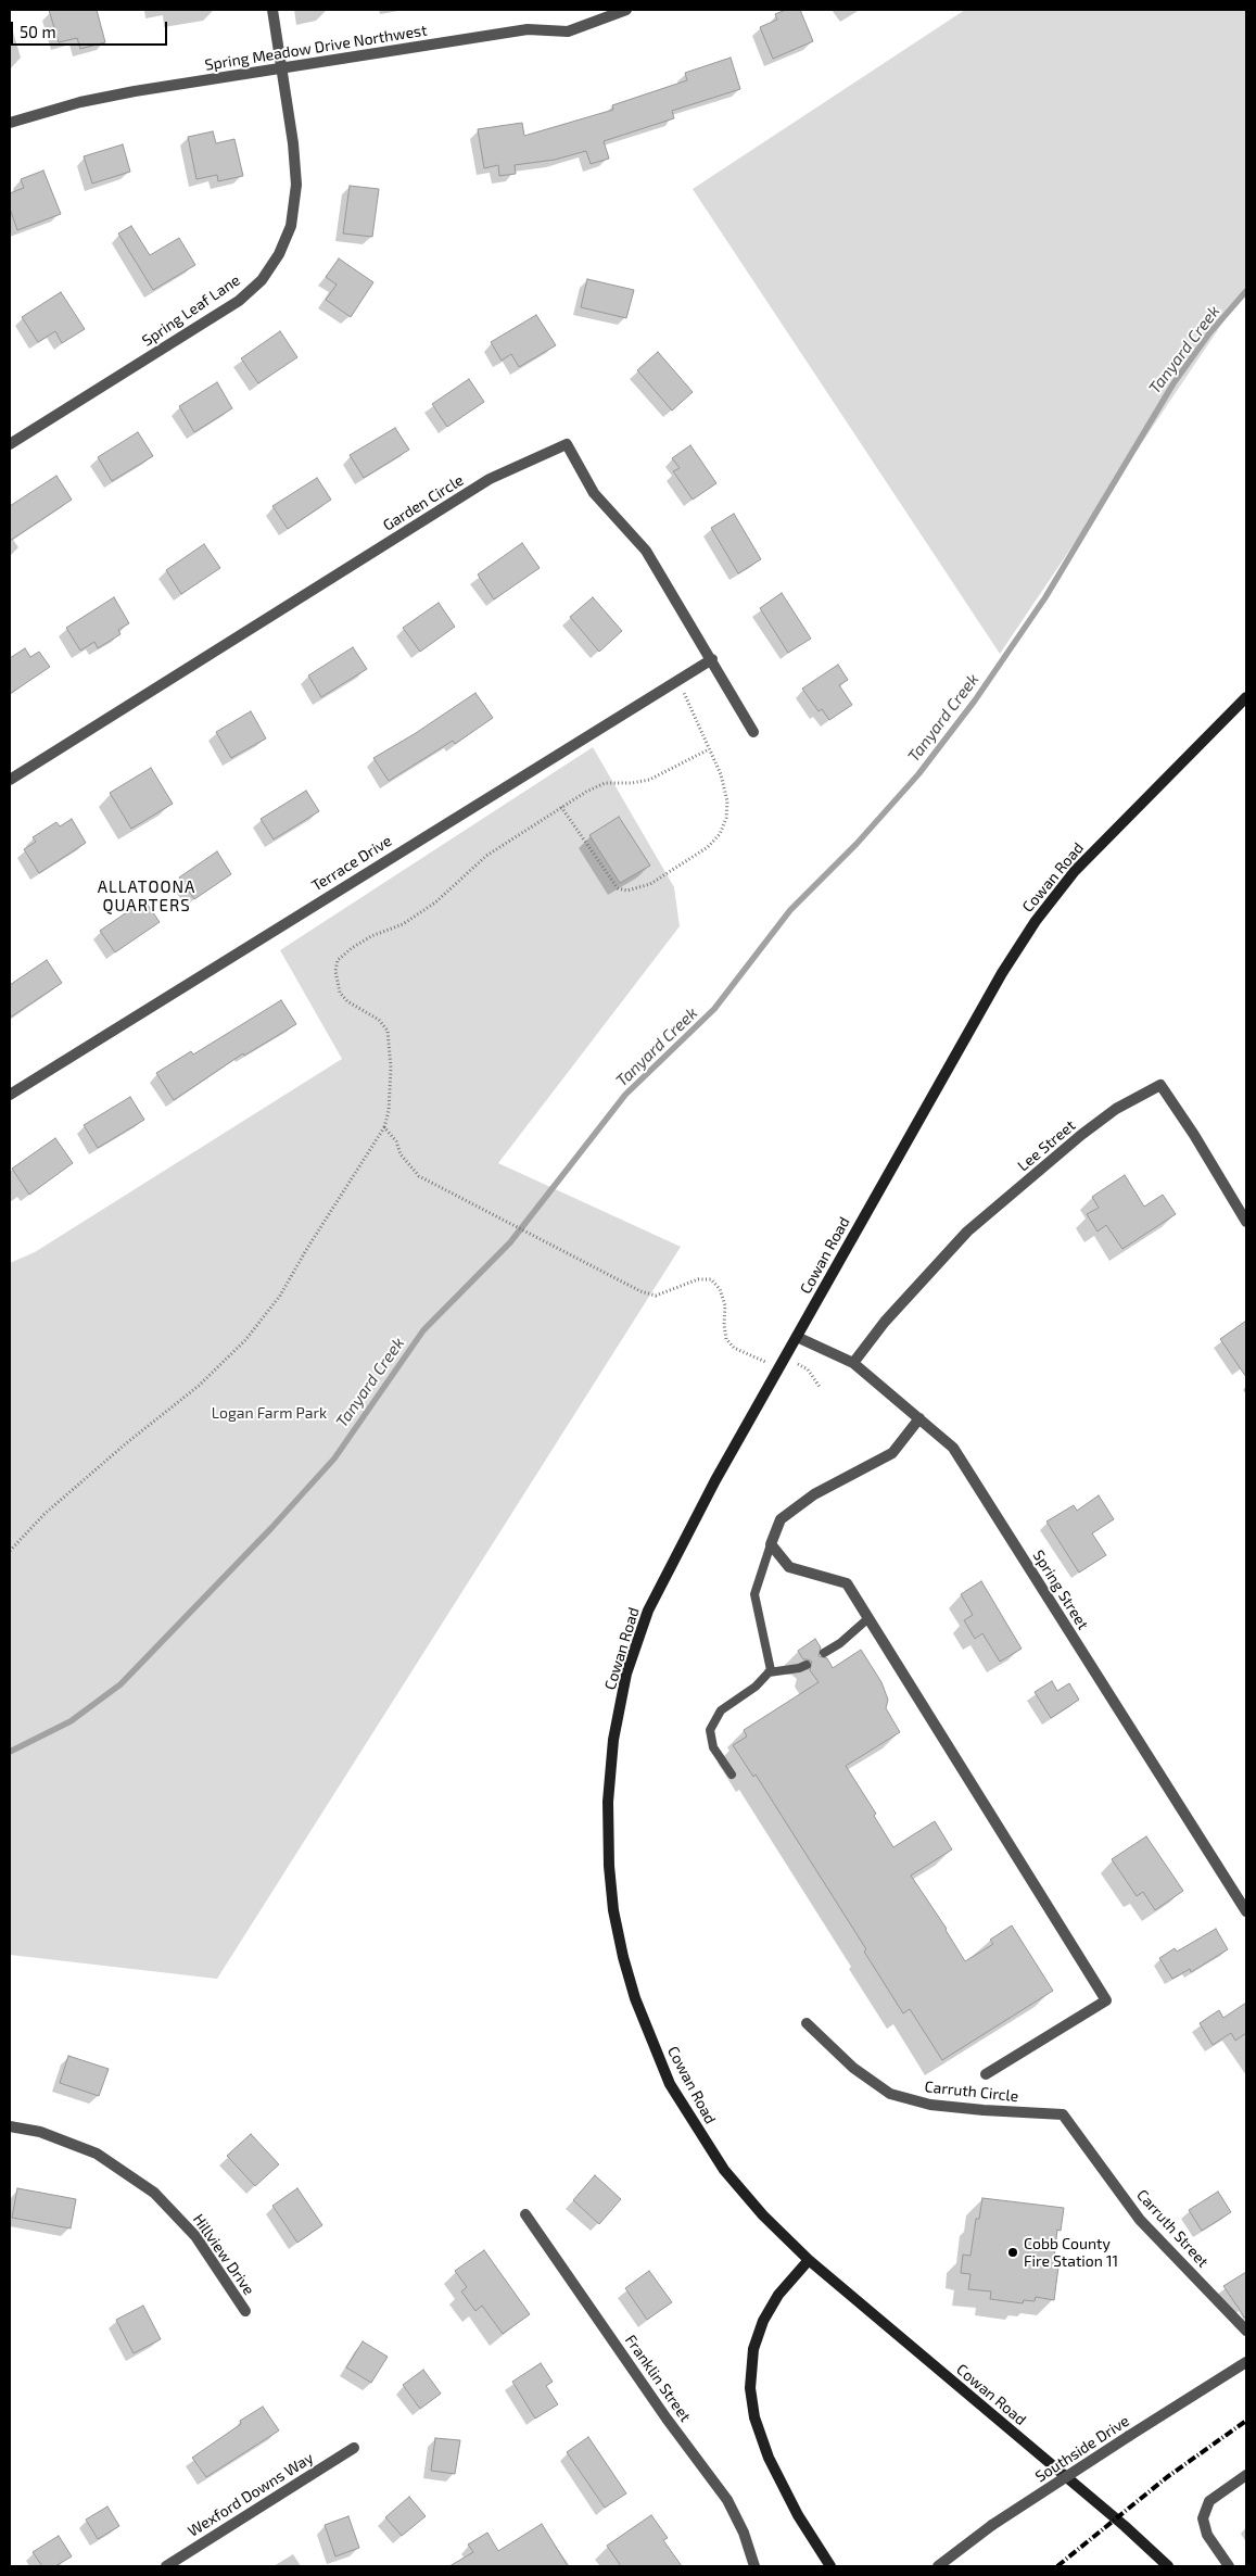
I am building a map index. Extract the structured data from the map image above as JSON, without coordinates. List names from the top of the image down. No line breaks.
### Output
{"streets":{"main road":["Cowan Road"],"street":["Spring Meadow Drive Northwest","Spring Leaf Lane","Garden Circle","Terrace Drive","Lee Street","Spring Street","Carruth Circle","Carruth Street","Hillview Drive","Franklin Street","Southside Drive","Wexford Downs Way"]},"crossings":[["Spring Meadow Drive Northwest","Spring Leaf Lane"],["Garden Circle","Terrace Drive"],["Cowan Road","Spring Street"],["Lee Street","Spring Street"],["Carruth Circle","Carruth Street"]],"districts":["ALLATOONA QUARTERS"],"water":["Tanyard Creek"],"parks":["Logan Farm Park"],"places":["Cobb County Fire Station 11"],"scale_bar":"50 m"}
